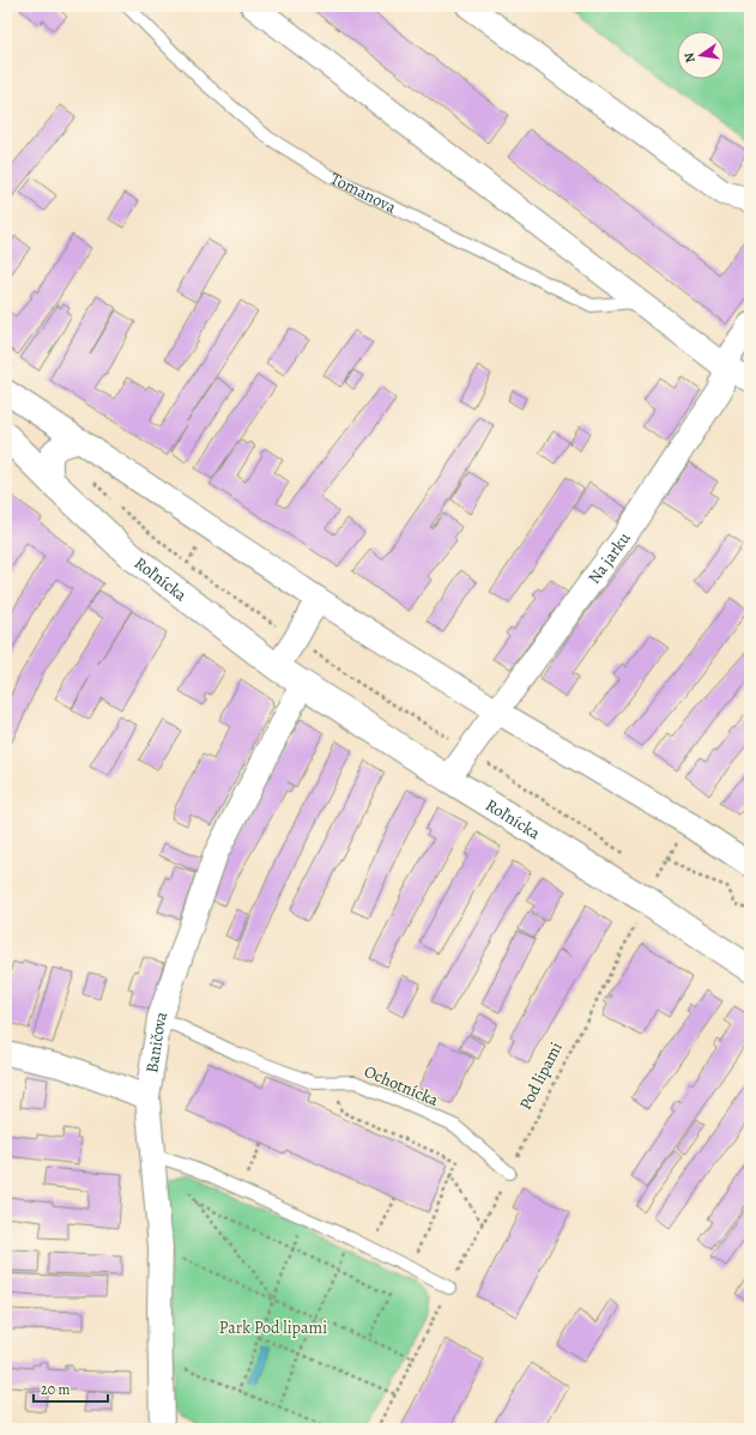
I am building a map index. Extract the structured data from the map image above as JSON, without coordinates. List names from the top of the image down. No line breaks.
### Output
{"streets":{"street":["Na jarku","Roľnícka","Baničova"],"lane":["Tomanova","Ochotnícka"],"path":["Pod lipami"]},"crossings":[["Na jarku","Roľnícka"],["Roľnícka","Baničova"],["Roľnícka","Pod lipami"],["Baničova","Ochotnícka"],["Pod lipami","Ochotnícka"]],"parks":["Park Pod lipami"],"scale_bar":"20 m","north":"left"}
